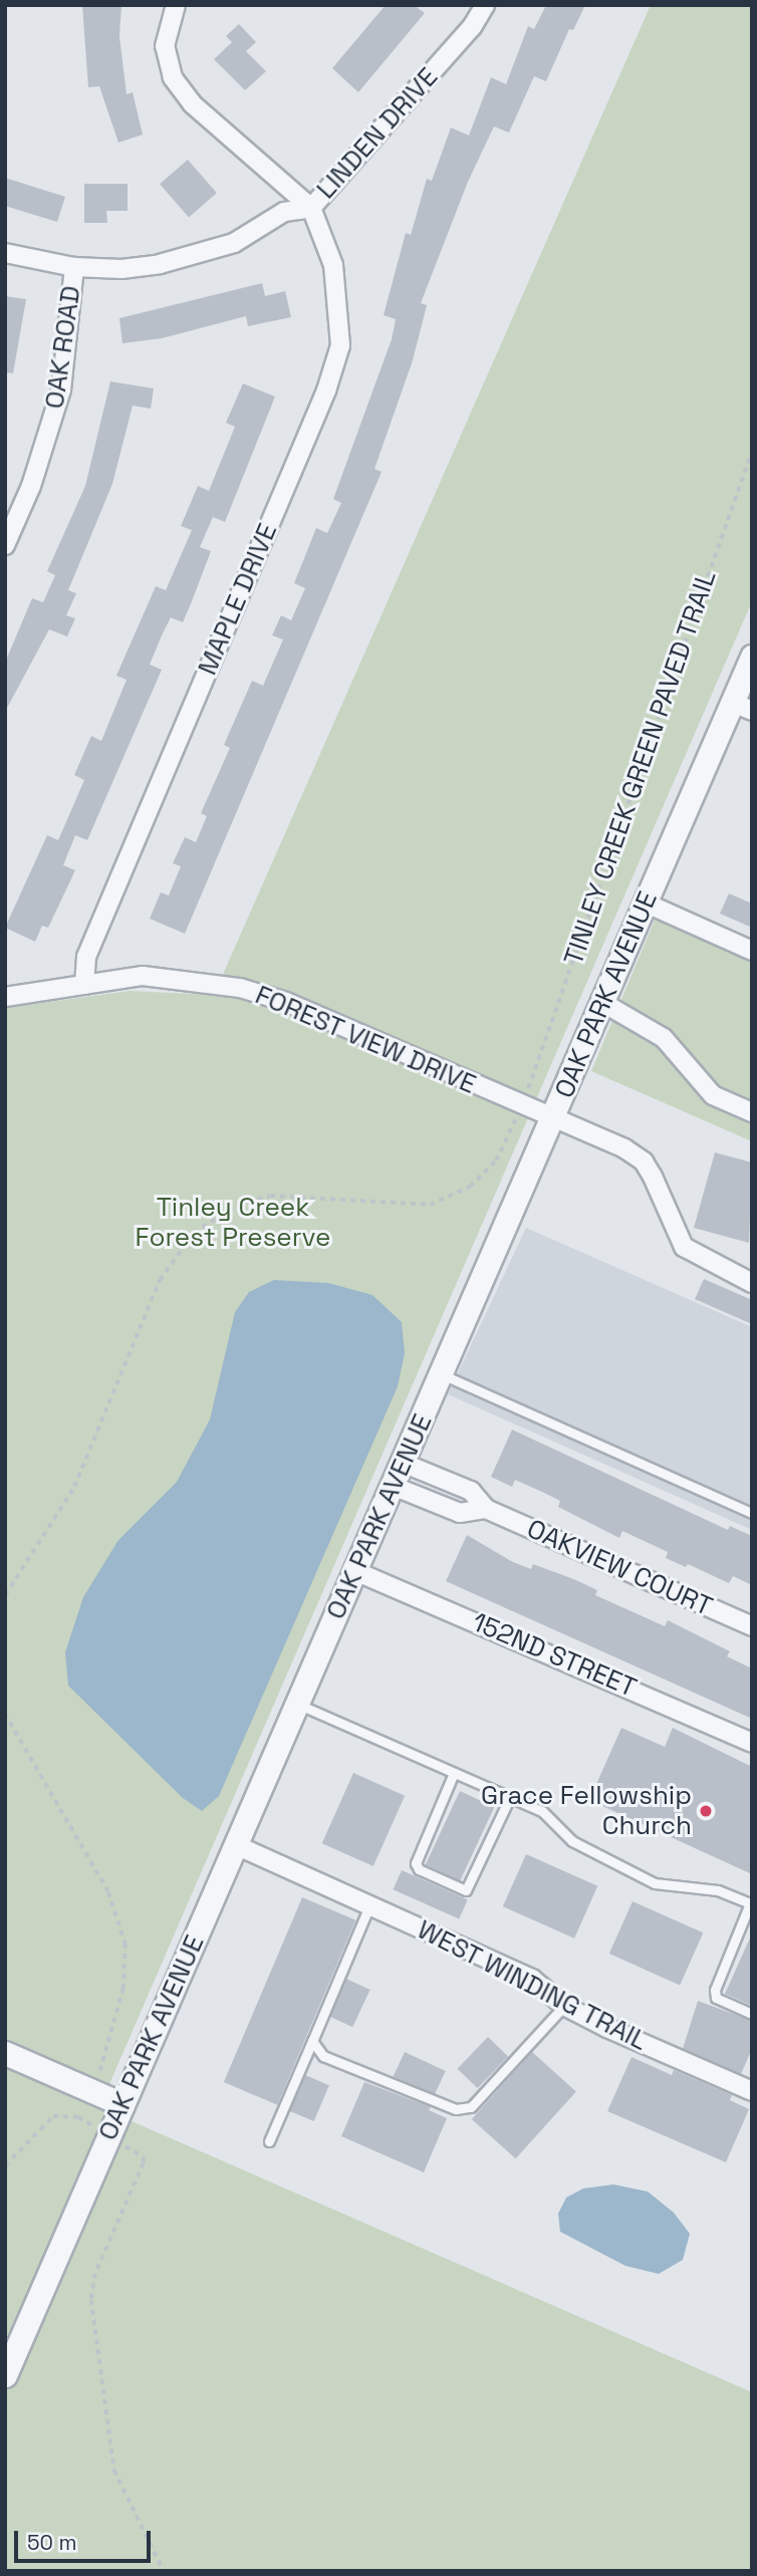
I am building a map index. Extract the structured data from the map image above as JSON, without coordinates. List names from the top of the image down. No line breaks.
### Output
{"streets":{"street":["LINDEN DRIVE","OAK ROAD","MAPLE DRIVE","OAK PARK AVENUE","FOREST VIEW DRIVE","OAKVIEW COURT","152ND STREET","WEST WINDING TRAIL"],"path":["TINLEY CREEK GREEN PAVED TRAIL"]},"crossings":[["LINDEN DRIVE","OAK ROAD"],["LINDEN DRIVE","MAPLE DRIVE"],["MAPLE DRIVE","FOREST VIEW DRIVE"],["OAK PARK AVENUE","FOREST VIEW DRIVE"],["OAK PARK AVENUE","OAKVIEW COURT"],["OAK PARK AVENUE","152ND STREET"],["OAK PARK AVENUE","WEST WINDING TRAIL"]],"parks":["Tinley Creek Forest Preserve"],"places":["Grace Fellowship Church"],"scale_bar":"50 m"}
